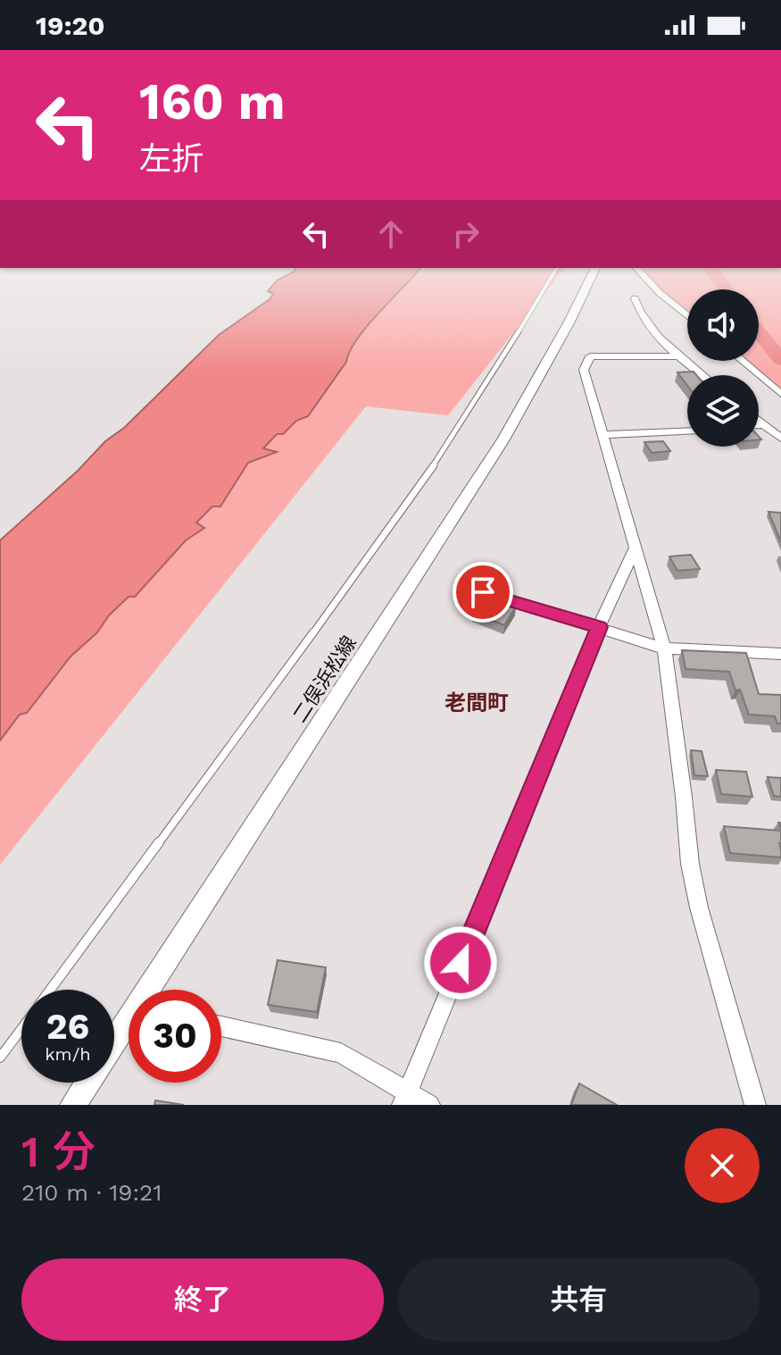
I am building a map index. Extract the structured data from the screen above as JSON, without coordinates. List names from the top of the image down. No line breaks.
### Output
{"streets":{"main road":["二俣浜松線"]},"districts":["老間町"],"page":{"status":"19:20","turn":["160 m","左折"],"speed":"26 km/h","limit":"30","heading":["1 分","210 m · 19:21"],"buttons":["終了","共有"]}}
